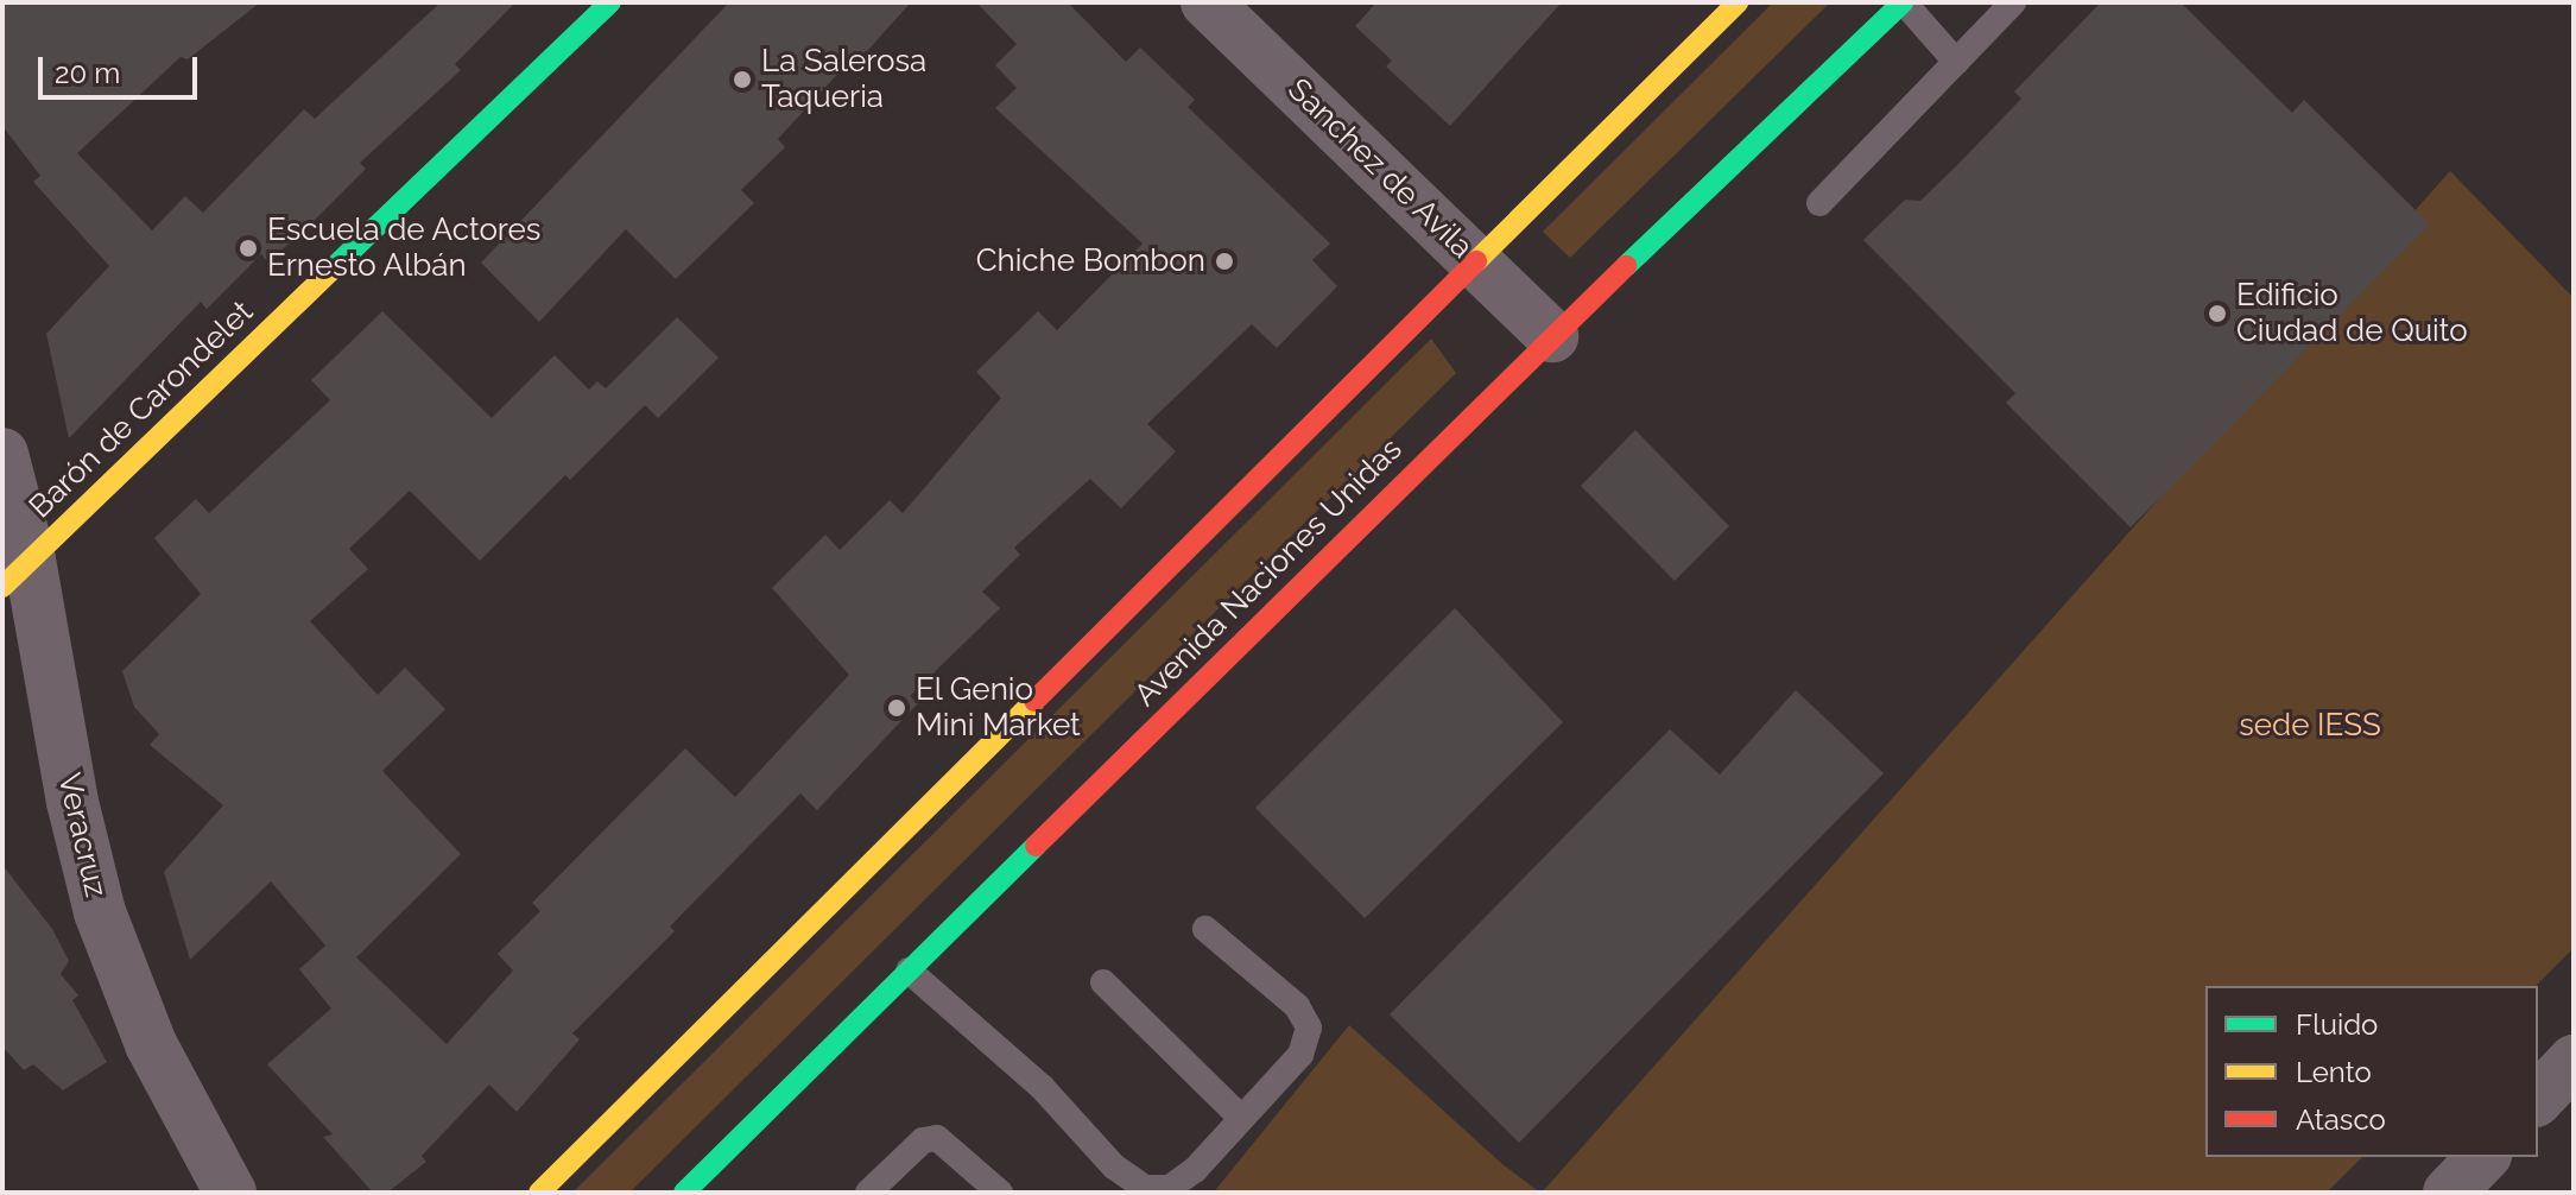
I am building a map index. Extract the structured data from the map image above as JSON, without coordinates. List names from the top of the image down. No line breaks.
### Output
{"streets":{"main road":["Barón de Carondelet","Avenida Naciones Unidas"],"street":["Sanchez de Avila","Veracruz"]},"crossings":[["Sanchez de Avila","Avenida Naciones Unidas"],["Barón de Carondelet","Veracruz"]],"parks":["sede IESS"],"places":["La Salerosa Taqueria","Escuela de Actores Ernesto Albán","Chiche Bombon","Edificio Ciudad de Quito","El Genio Mini Market"],"legend":["Fluido","Lento","Atasco"],"scale_bar":"20 m"}
